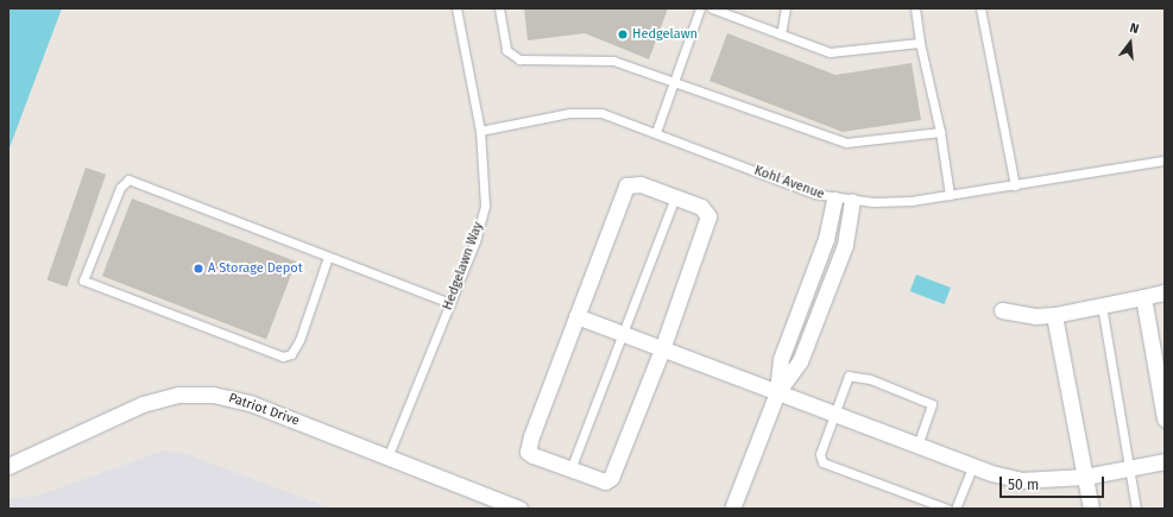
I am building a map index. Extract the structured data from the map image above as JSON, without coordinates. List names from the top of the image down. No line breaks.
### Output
{"streets":{"street":["Patriot Drive"],"lane":["Kohl Avenue","Hedgelawn Way"]},"crossings":[["Kohl Avenue","Hedgelawn Way"],["Hedgelawn Way","Patriot Drive"]],"places":["Hedgelawn","A Storage Depot"],"scale_bar":"50 m","north":"top"}
